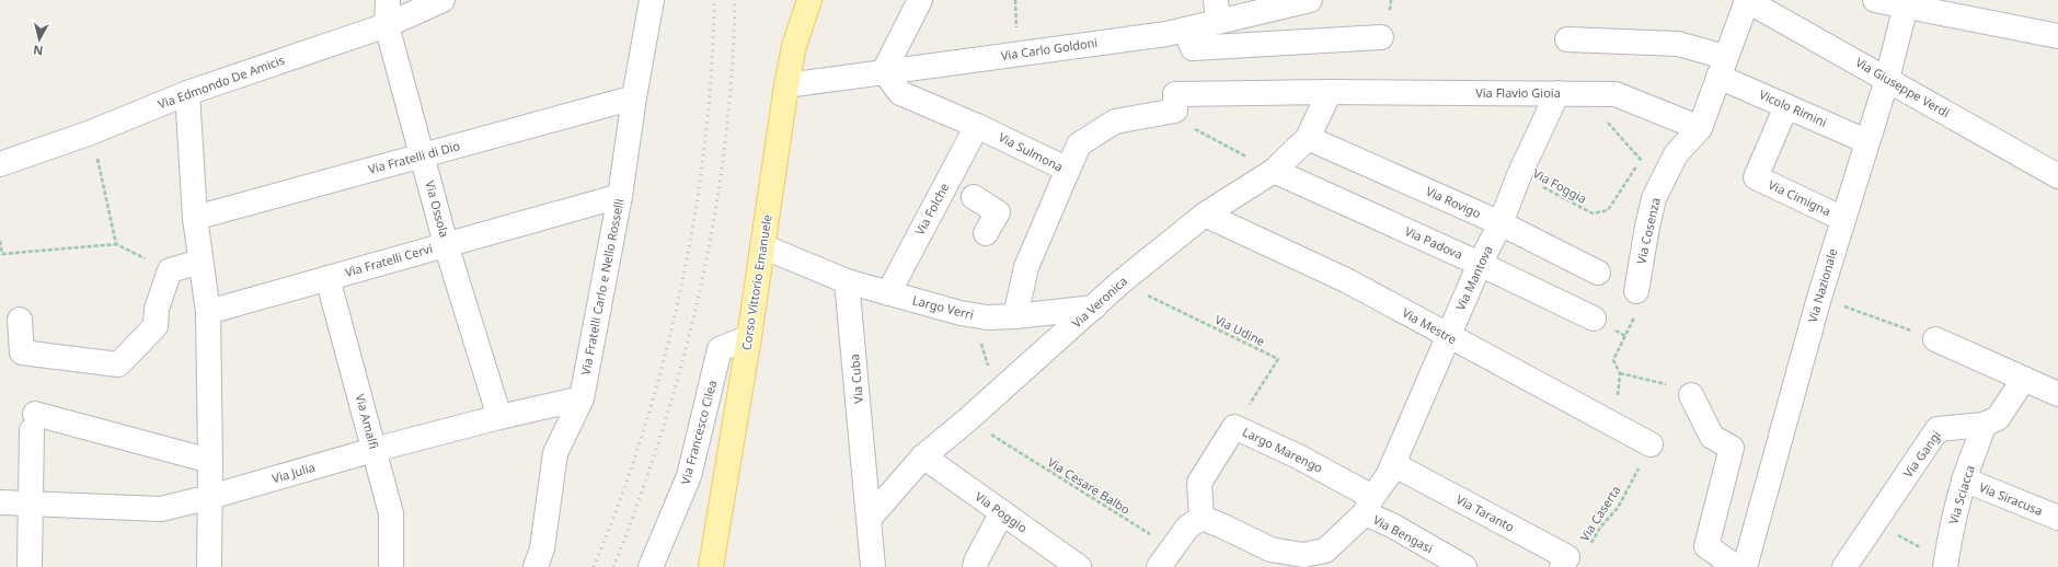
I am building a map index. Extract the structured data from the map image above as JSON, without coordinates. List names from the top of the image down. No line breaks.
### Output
{"streets":{"main road":["Corso Vittorio Emanuele"],"street":["Via Carlo Goldoni","Via Edmondo De Amicis","Via Giuseppe Verdi","Via Flavio Gioia","Vicolo Rimini","Via Sulmona","Via Fratelli di Dio","Via Cimigna","Via Rovigo","Via Ossola","Via Folche","Via Cosenza","Via Padova","Via Fratelli Cervi","Via Mantova","Via Nazionale","Via Fratelli Carlo e Nello Rosselli","Via Veronica","Largo Verri","Via Mestre","Via Cuba","Via Amalfi","Via Francesco Cilea","Largo Marengo","Via Gangi","Via Julia","Via Sciacca","Via Siracusa","Via Poggio","Via Taranto","Via Bengasi"],"path":["Via Foggia","Via Udine","Via Cesare Balbo","Via Caserta"]},"crossings":[["Via Carlo Goldoni","Via Sulmona"],["Via Carlo Goldoni","Corso Vittorio Emanuele"],["Via Edmondo De Amicis","Via Ossola"],["Via Giuseppe Verdi","Via Cosenza"],["Via Giuseppe Verdi","Via Nazionale"],["Via Flavio Gioia","Via Cosenza"],["Via Flavio Gioia","Via Mantova"],["Via Flavio Gioia","Via Veronica"],["Vicolo Rimini","Via Cimigna"],["Vicolo Rimini","Via Cosenza"],["Vicolo Rimini","Via Nazionale"],["Via Sulmona","Via Folche"],["Via Sulmona","Largo Verri"],["Via Fratelli di Dio","Via Ossola"],["Via Fratelli di Dio","Via Fratelli Carlo e Nello Rosselli"],["Via Foggia","Via Mantova"],["Via Cimigna","Via Nazionale"],["Via Rovigo","Via Mantova"],["Via Rovigo","Via Veronica"],["Via Ossola","Via Fratelli Cervi"],["Via Ossola","Via Julia"],["Via Folche","Largo Verri"],["Via Padova","Via Mantova"],["Via Padova","Via Veronica"],["Via Fratelli Cervi","Via Fratelli Carlo e Nello Rosselli"],["Via Fratelli Cervi","Via Amalfi"],["Via Mantova","Via Mestre"],["Via Mantova","Largo Marengo"],["Via Mantova","Via Taranto"],["Via Mantova","Via Bengasi"],["Corso Vittorio Emanuele","Via Francesco Cilea"],["Via Fratelli Carlo e Nello Rosselli","Via Julia"],["Via Veronica","Largo Verri"],["Via Veronica","Via Mestre"],["Via Veronica","Via Udine"],["Via Veronica","Via Cuba"],["Via Veronica","Via Poggio"],["Largo Verri","Via Cuba"],["Via Mestre","Via Caserta"],["Via Udine","Largo Marengo"],["Via Amalfi","Via Julia"],["Largo Marengo","Via Bengasi"],["Via Gangi","Via Sciacca"],["Via Sciacca","Via Siracusa"],["Via Taranto","Via Caserta"]],"north":"bottom"}
